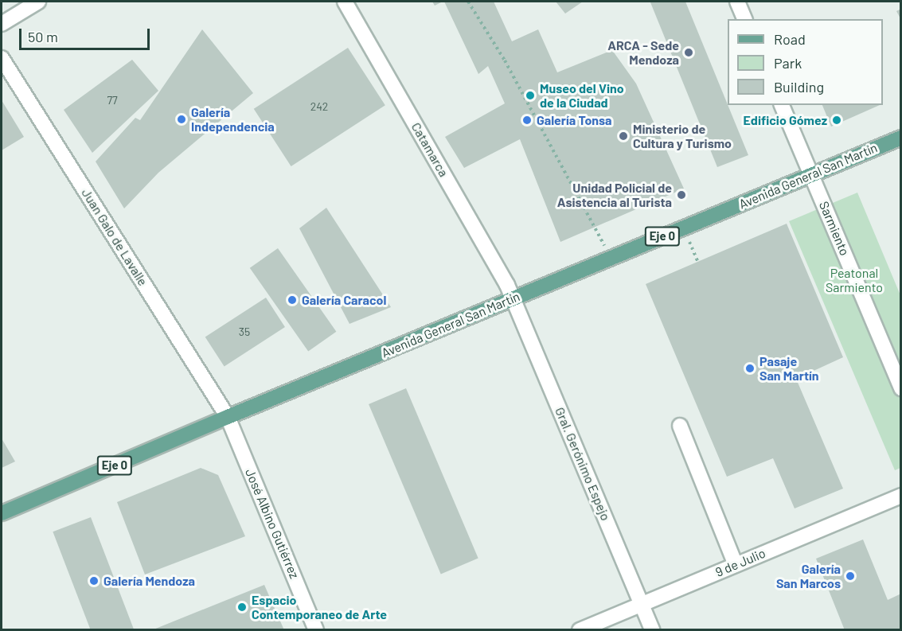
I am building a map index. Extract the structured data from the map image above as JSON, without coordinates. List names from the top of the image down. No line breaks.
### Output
{"streets":{"main road":["Avenida General San Martín","Eje 0"],"street":["Catamarca","Sarmiento","Juan Galo de Lavalle","Gral. Gerónimo Espejo","José Albino Gutiérrez","9 de Julio"]},"crossings":[["Catamarca","Avenida General San Martín"],["Catamarca","Gral. Gerónimo Espejo"],["Avenida General San Martín","Sarmiento"],["Avenida General San Martín","Juan Galo de Lavalle"],["Avenida General San Martín","Gral. Gerónimo Espejo"],["Avenida General San Martín","José Albino Gutiérrez"],["Juan Galo de Lavalle","José Albino Gutiérrez"],["Gral. Gerónimo Espejo","9 de Julio"]],"parks":["Peatonal Sarmiento"],"places":["ARCA - Sede Mendoza","Museo del Vino de la Ciudad","Galería Independencia","Galería Tonsa","Edificio Gómez","Ministerio de Cultura y Turismo","Unidad Policial de Asistencia al Turista","Galería Caracol","Pasaje San Martín","Galería San Marcos","Galería Mendoza","Espacio Contemporaneo de Arte"],"house_numbers":["77","242","35"],"legend":["Road","Park","Building"],"scale_bar":"50 m"}
